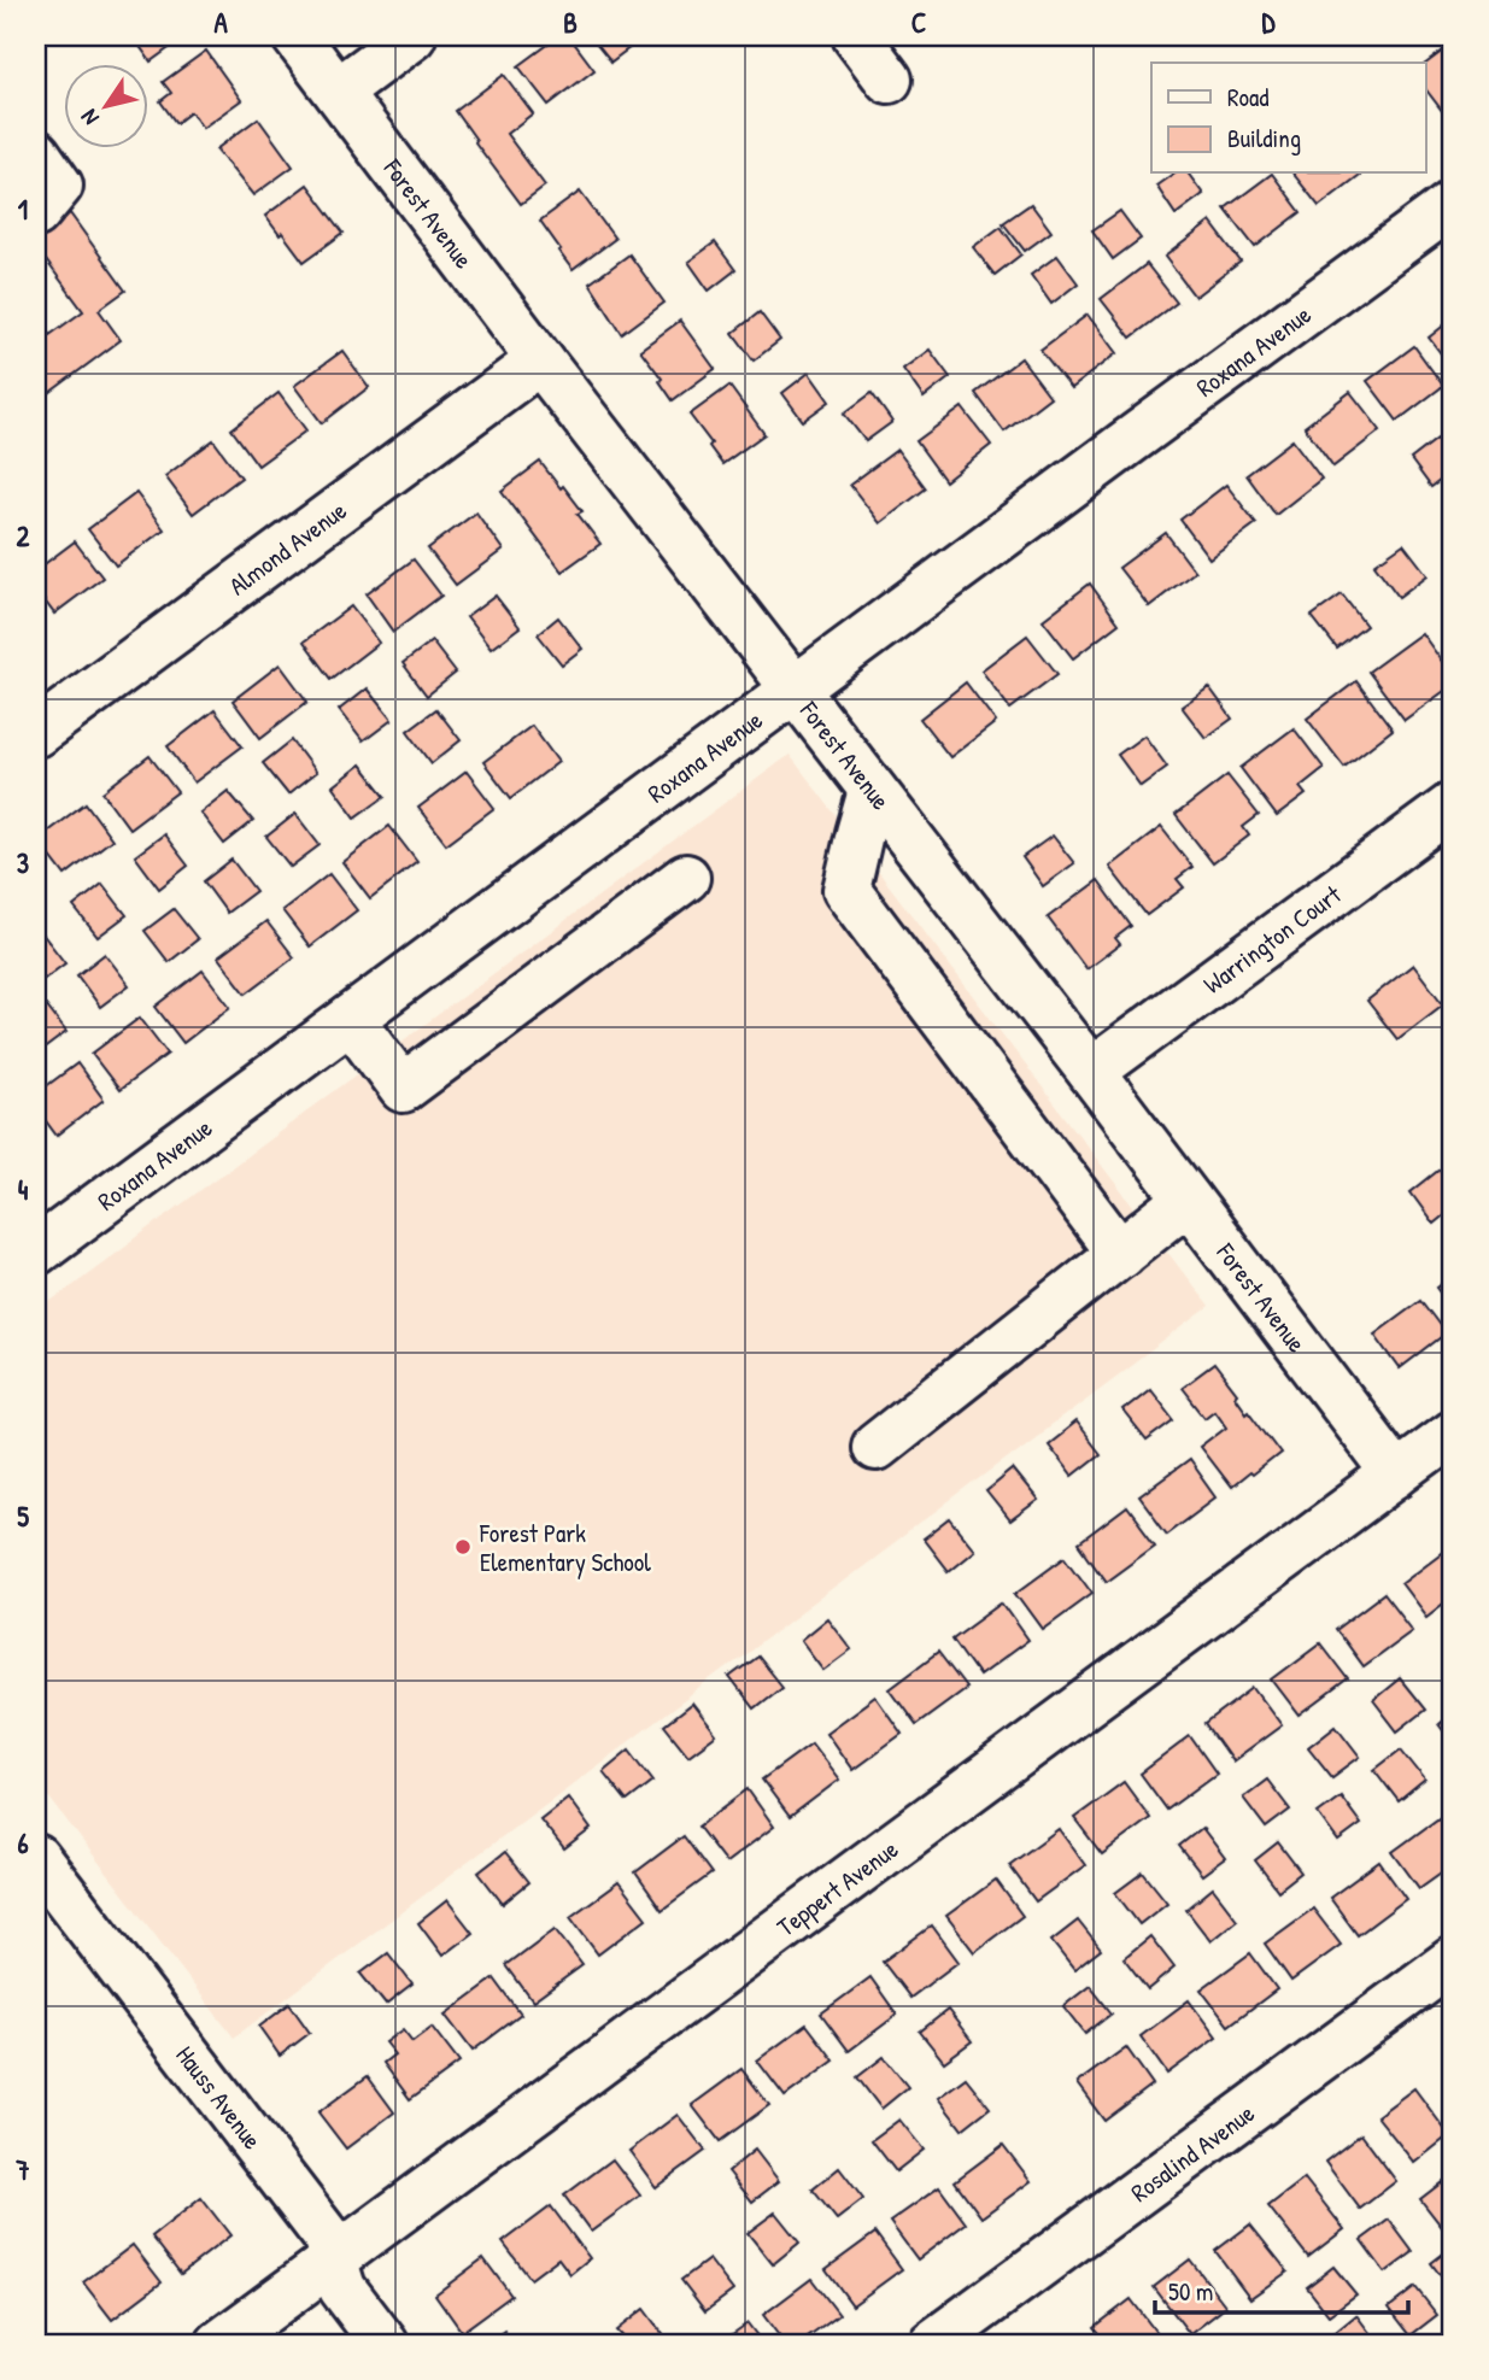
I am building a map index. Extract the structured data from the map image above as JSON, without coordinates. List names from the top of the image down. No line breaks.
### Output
{"streets":{"street":["Forest Avenue","Roxana Avenue","Almond Avenue","Warrington Court","Teppert Avenue","Hauss Avenue","Rosalind Avenue"]},"crossings":[["Forest Avenue","Roxana Avenue"],["Forest Avenue","Almond Avenue"],["Forest Avenue","Warrington Court"],["Forest Avenue","Teppert Avenue"],["Teppert Avenue","Hauss Avenue"]],"places":["Forest Park Elementary School"],"legend":["Road","Building"],"scale_bar":"50 m","north":"bottom left","grid":{"columns":["A","B","C","D"],"rows":["1","2","3","4","5","6","7"]}}
